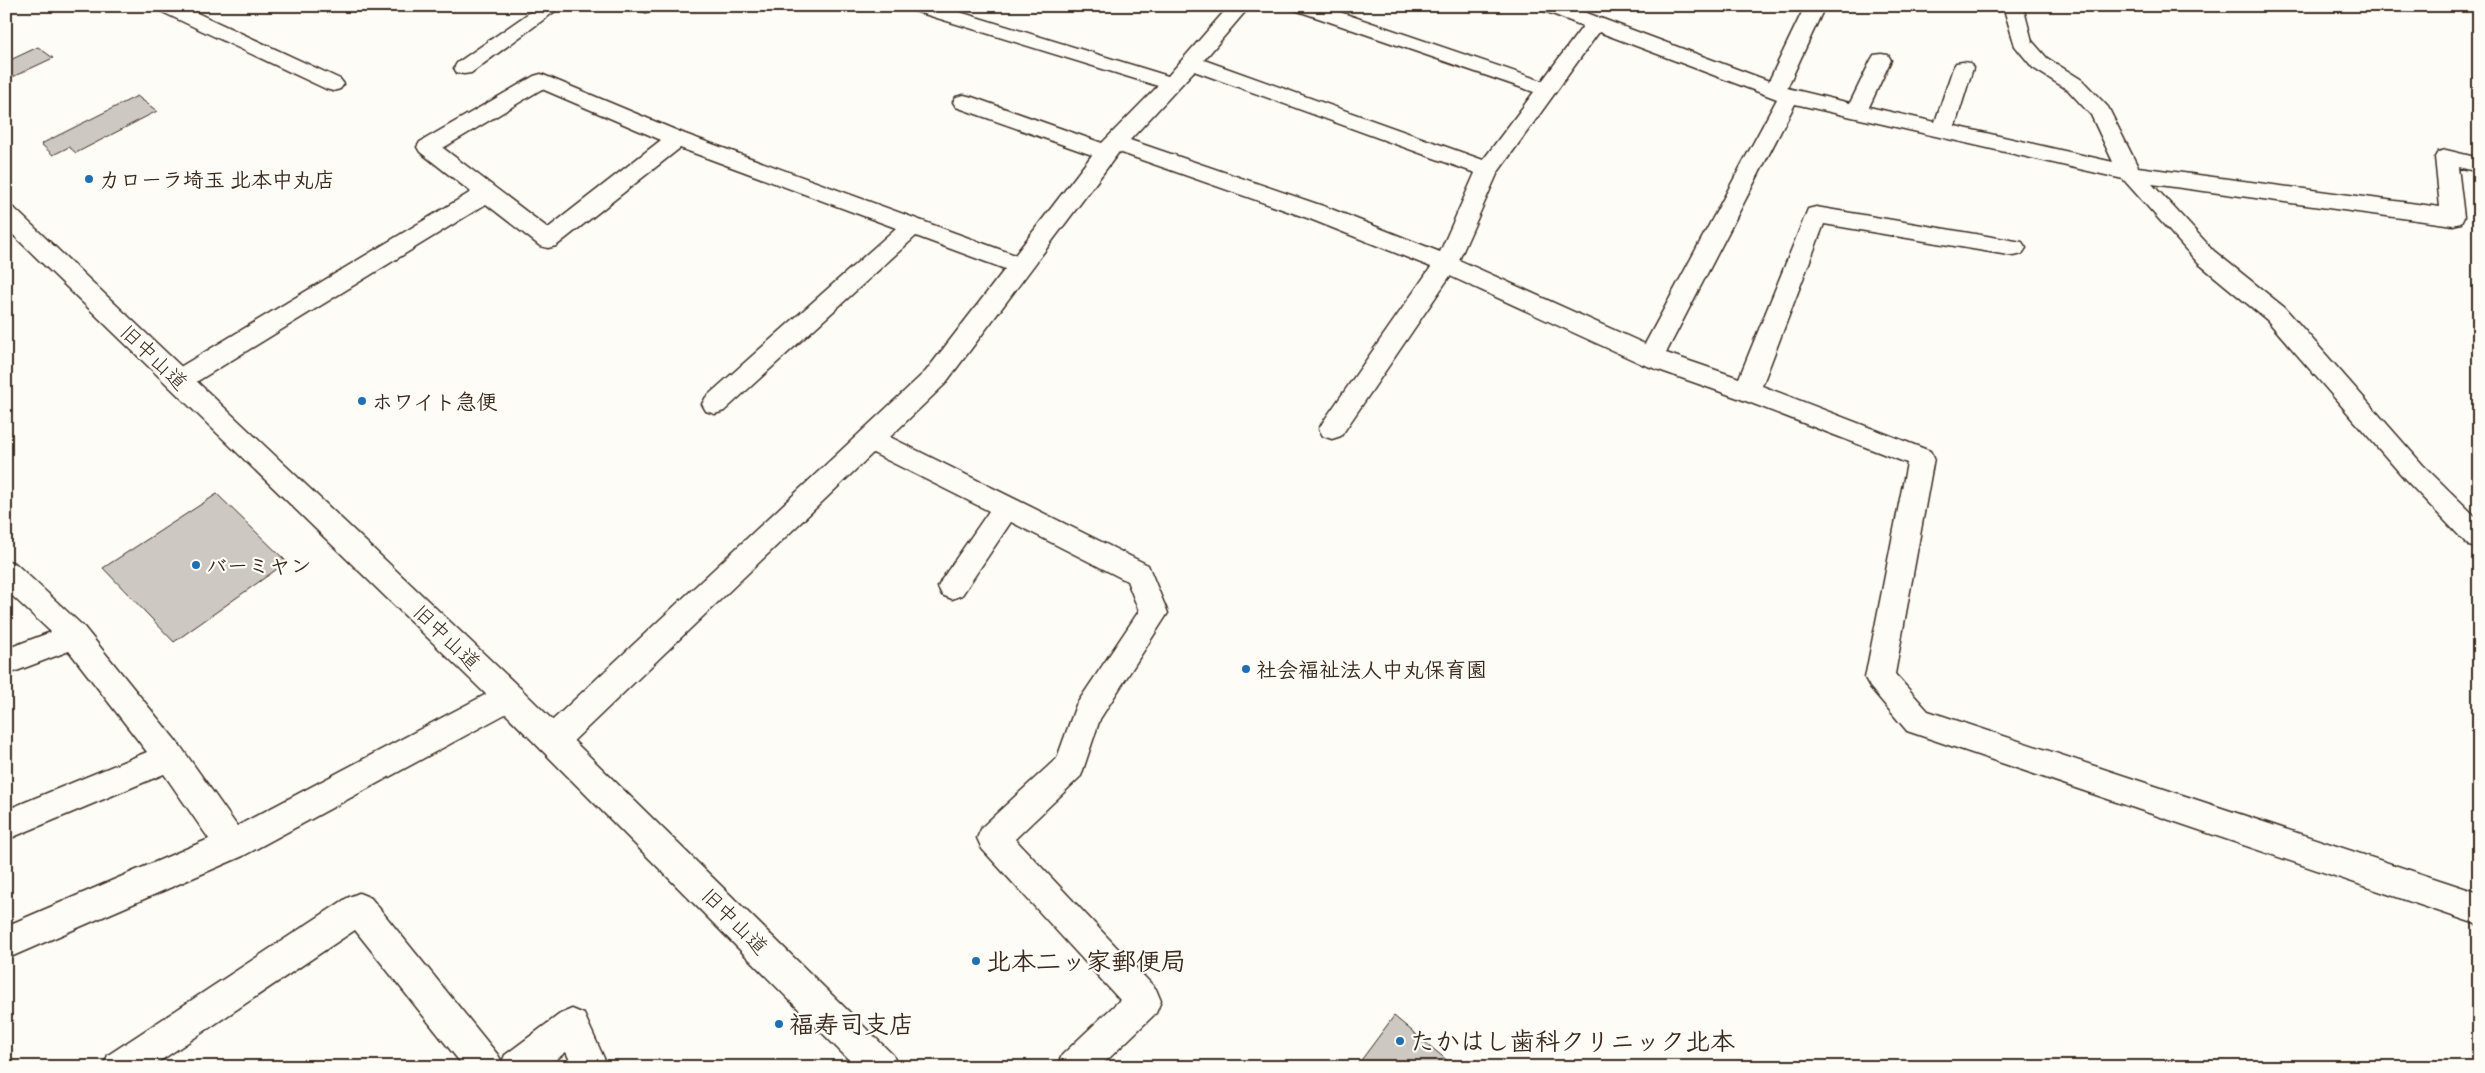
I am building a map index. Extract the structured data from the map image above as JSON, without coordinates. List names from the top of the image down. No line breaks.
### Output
{"streets":{"street":["旧中山道"]},"places":["カローラ埼玉 北本中丸店","ホワイト急便","バーミヤン","社会福祉法人中丸保育園","北本二ッ家郵便局","福寿司支店","たかはし歯科クリニック北本"]}
